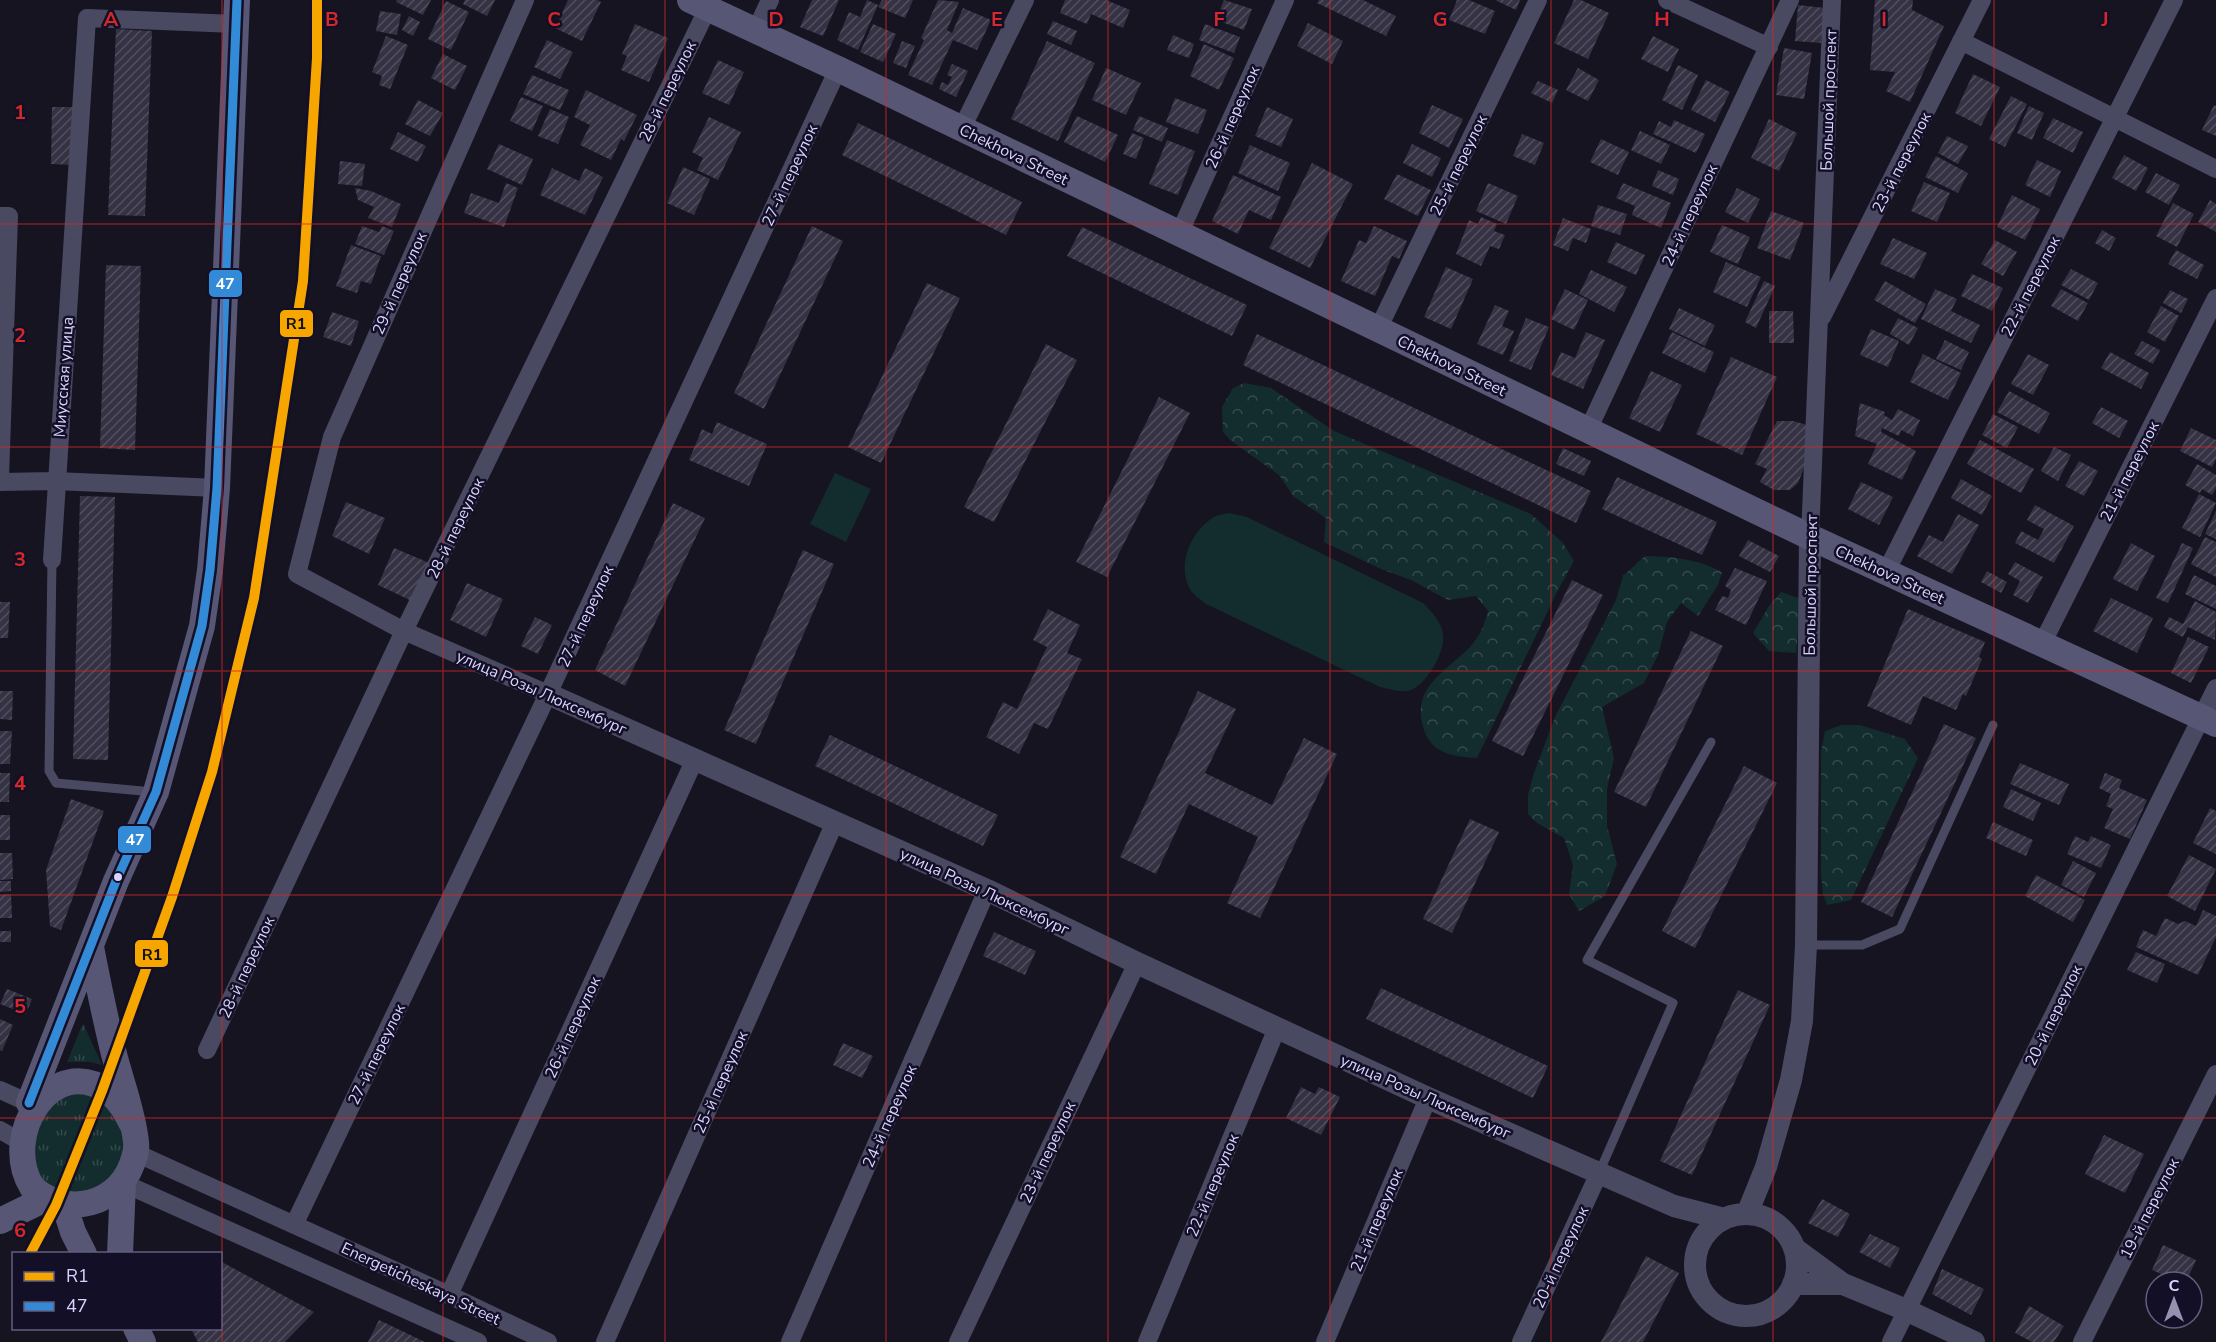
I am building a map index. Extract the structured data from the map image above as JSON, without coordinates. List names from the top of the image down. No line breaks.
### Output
{"streets":{"main road":["Chekhova Street"],"street":["28-й переулок","Большой проспект","26-й переулок","23-й переулок","25-й переулок","27-й переулок","24-й переулок","29-й переулок","22-й переулок","Миусская улица","21-й переулок","улица Розы Люксембург","20-й переулок","19-й переулок","Energeticheskaya Street"]},"crossings":[["28-й переулок","Chekhova Street"],["28-й переулок","улица Розы Люксембург"],["Большой проспект","Chekhova Street"],["Большой проспект","23-й переулок"],["Большой проспект","улица Розы Люксембург"],["26-й переулок","Chekhova Street"],["26-й переулок","улица Розы Люксембург"],["26-й переулок","Energeticheskaya Street"],["Chekhova Street","25-й переулок"],["Chekhova Street","27-й переулок"],["Chekhova Street","24-й переулок"],["Chekhova Street","22-й переулок"],["Chekhova Street","21-й переулок"],["Chekhova Street","20-й переулок"],["23-й переулок","улица Розы Люксембург"],["25-й переулок","улица Розы Люксембург"],["27-й переулок","улица Розы Люксембург"],["27-й переулок","Energeticheskaya Street"],["24-й переулок","улица Розы Люксембург"],["29-й переулок","улица Розы Люксембург"],["22-й переулок","улица Розы Люксембург"],["21-й переулок","улица Розы Люксембург"],["улица Розы Люксембург","20-й переулок"]],"lines":["transit line R1","transit line 47"],"legend":["R1","47"],"north":"top","grid":{"columns":["A","B","C","D","E","F","G","H","I","J"],"rows":["1","2","3","4","5","6"]}}
